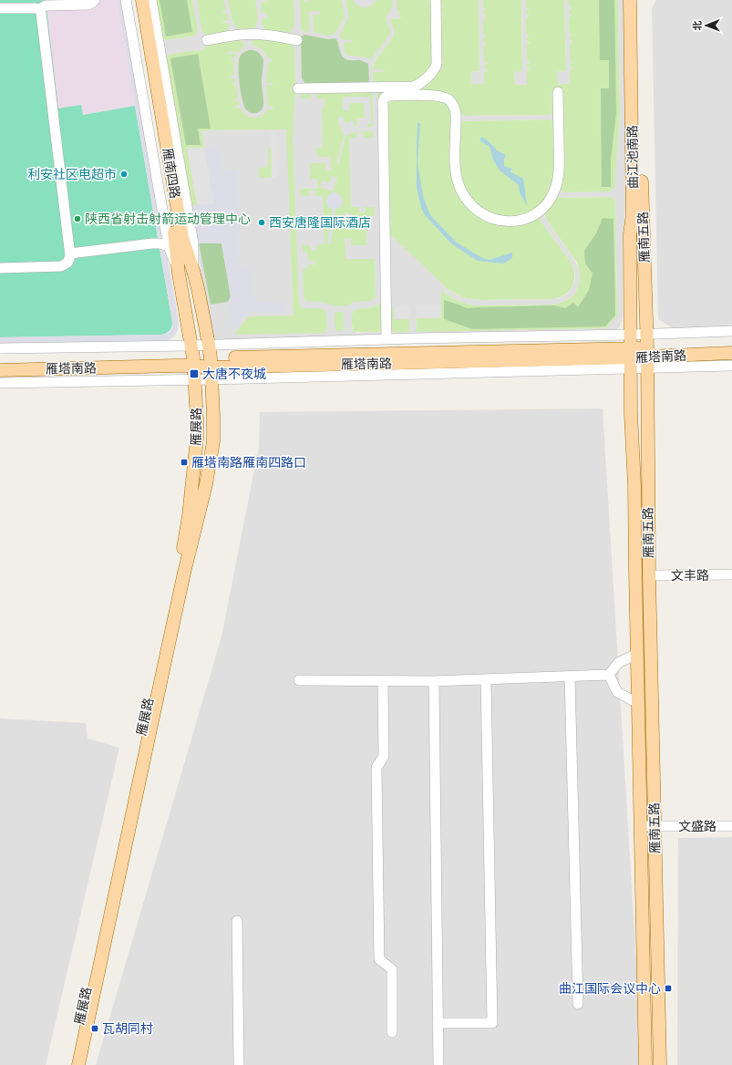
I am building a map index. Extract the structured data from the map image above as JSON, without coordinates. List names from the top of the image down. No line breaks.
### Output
{"streets":{"main road":["曲江池南路","雁南四路","雁南五路","雁塔南路","雁展路"],"street":["文丰路","文盛路"]},"crossings":[["曲江池南路","雁南五路"],["曲江池南路","雁塔南路"],["雁南四路","雁塔南路"],["雁南四路","雁展路"],["雁南五路","雁塔南路"],["雁南五路","文丰路"],["雁南五路","文盛路"],["雁塔南路","雁展路"]],"places":{"other":["利安社区电超市","陕西省射击射箭运动管理中心","西安唐隆国际酒店"],"transit":["大唐不夜城","雁塔南路雁南四路口","曲江国际会议中心","瓦胡同村"]},"north":"left"}
